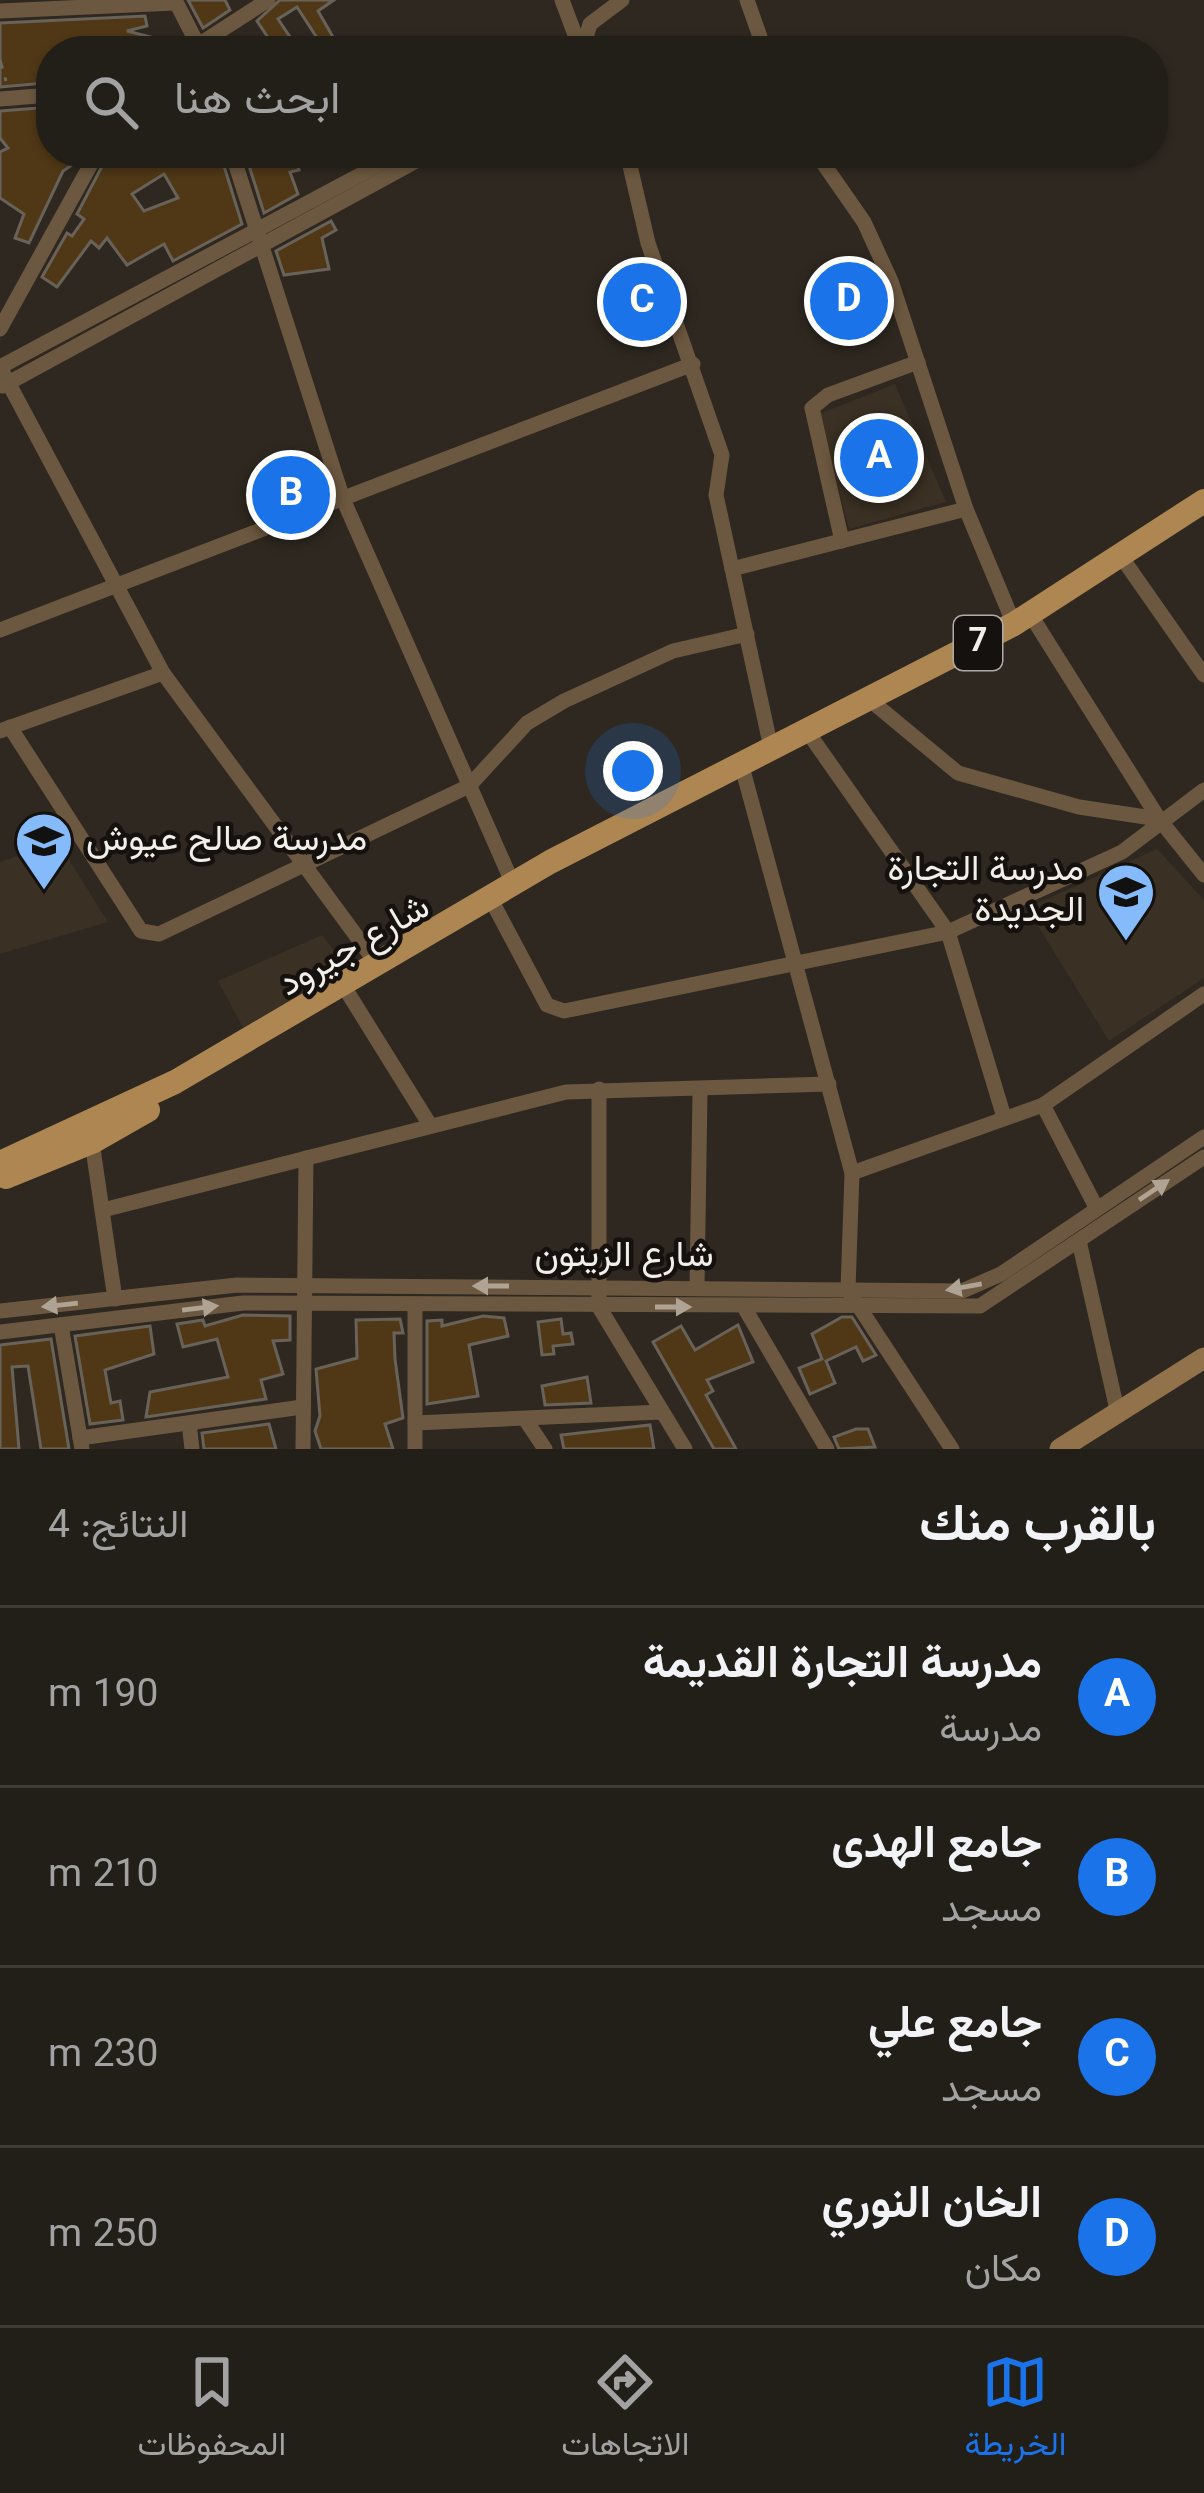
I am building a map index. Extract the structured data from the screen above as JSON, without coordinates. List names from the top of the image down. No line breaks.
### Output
{"streets":{"main road":["7","شارع جيرود"],"street":["شارع الزيتون"]},"places":{"school or university":["مدرسة صالح عيوش","مدرسة التجارة الجديدة"]},"page":{"search":"ابحث هنا","pins":["D","C","A","B"],"heading":["بالقرب منك","النتائج: 4"],"list":[{"mark":"A","name":"مدرسة التجارة القديمة","note":"مدرسة","value":"190 m"},{"mark":"B","name":"جامع الهدى","note":"مسجد","value":"210 m"},{"mark":"C","name":"جامع علي","note":"مسجد","value":"230 m"},{"mark":"D","name":"الخان النوري","note":"مكان","value":"250 m"}],"nav":["الخريطة","الاتجاهات","المحفوظات"]}}
